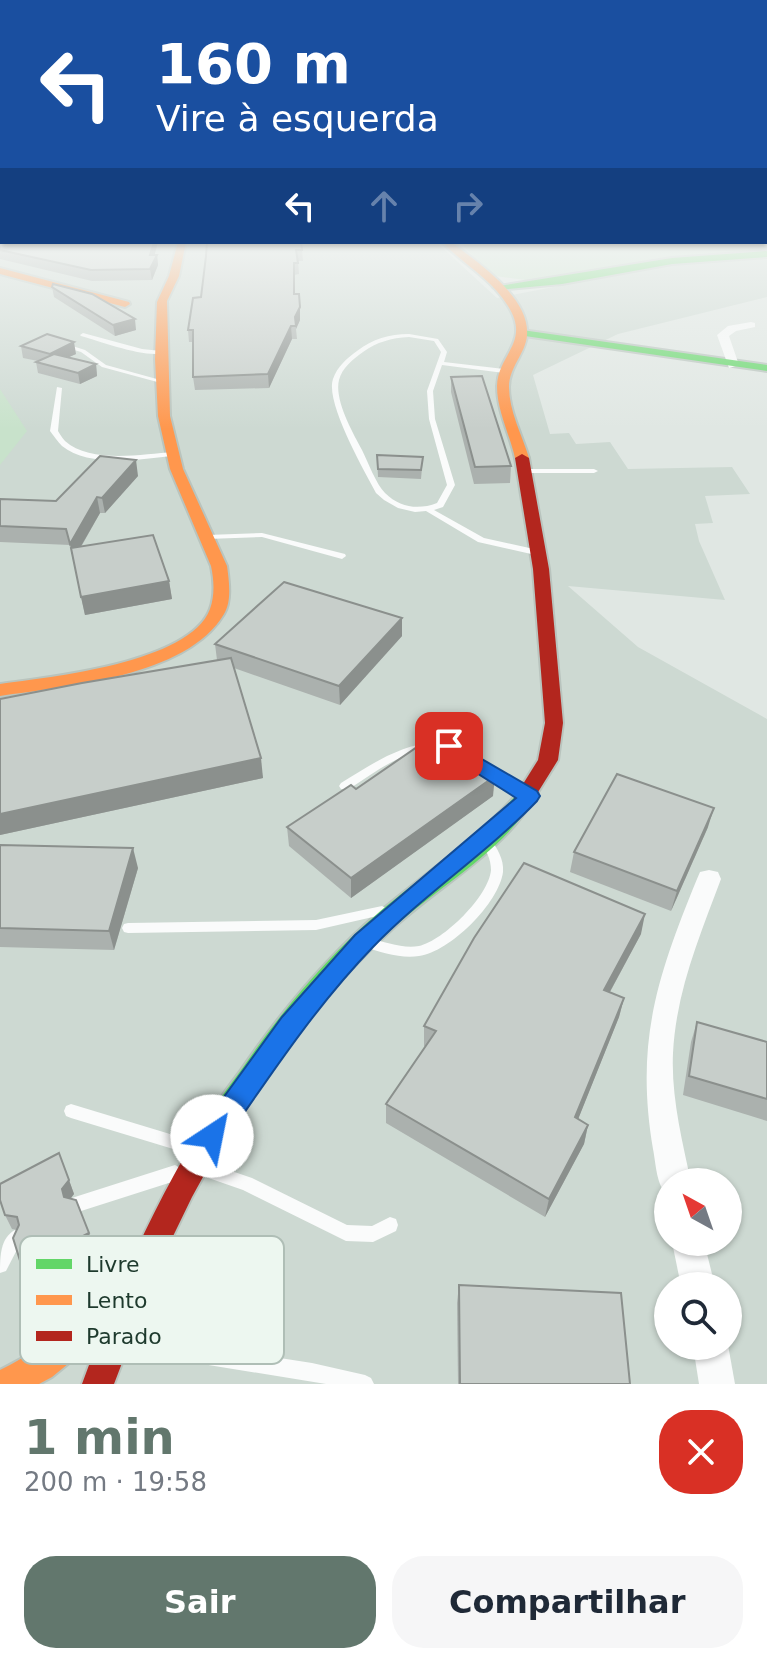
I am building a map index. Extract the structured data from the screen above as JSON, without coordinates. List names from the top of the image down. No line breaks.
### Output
{"legend":["Livre","Lento","Parado"],"north":"top left","page":{"turn":["160 m","Vire à esquerda"],"heading":["1 min","200 m · 19:58"],"buttons":["Sair","Compartilhar"]}}
